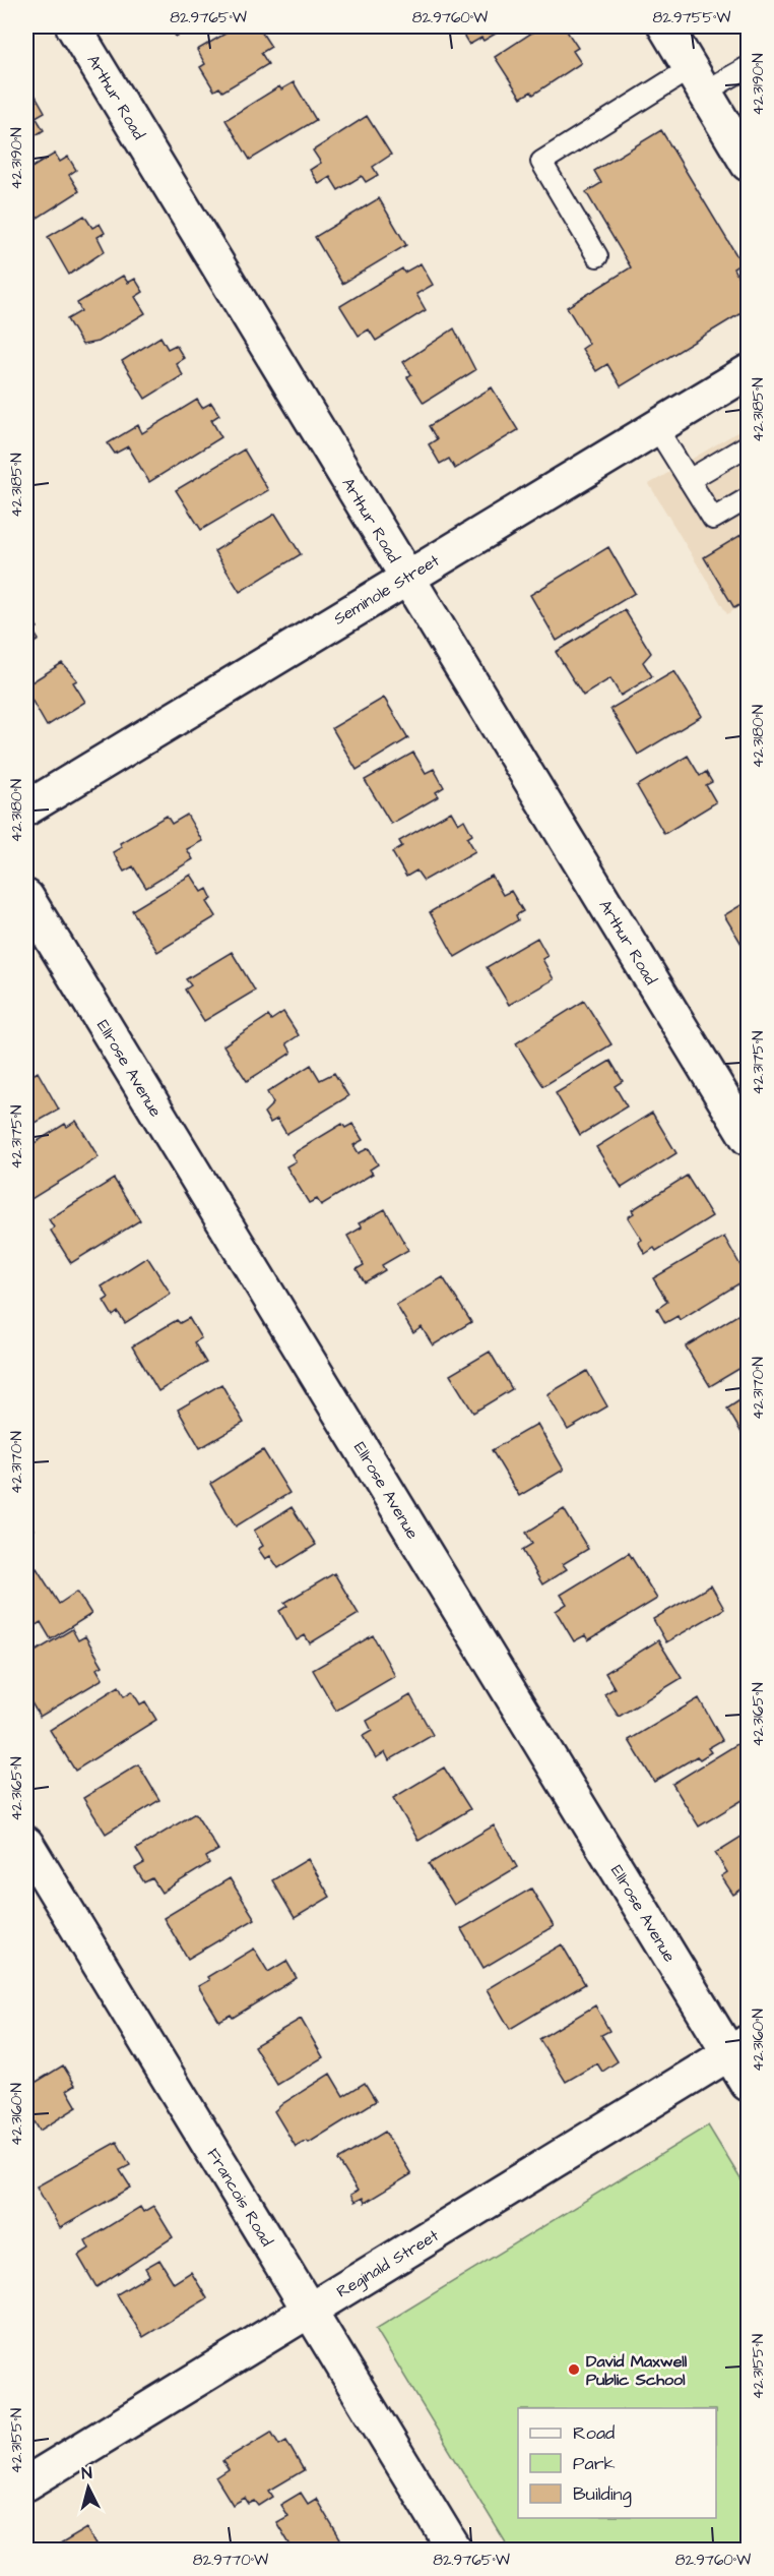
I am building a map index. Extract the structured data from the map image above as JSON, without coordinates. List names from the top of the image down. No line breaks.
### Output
{"streets":{"street":["Arthur Road","Seminole Street","Ellrose Avenue","Francois Road","Reginald Street"]},"crossings":[["Arthur Road","Seminole Street"],["Ellrose Avenue","Reginald Street"],["Francois Road","Reginald Street"]],"places":["David Maxwell Public School"],"legend":["Road","Park","Building"],"north":"top","coordinates":["82.9765°W","82.9760°W","82.9755°W","42.3190°N","42.3185°N","42.3180°N","42.3175°N","42.3170°N","42.3165°N","42.3160°N","42.3155°N","82.9770°W"]}
